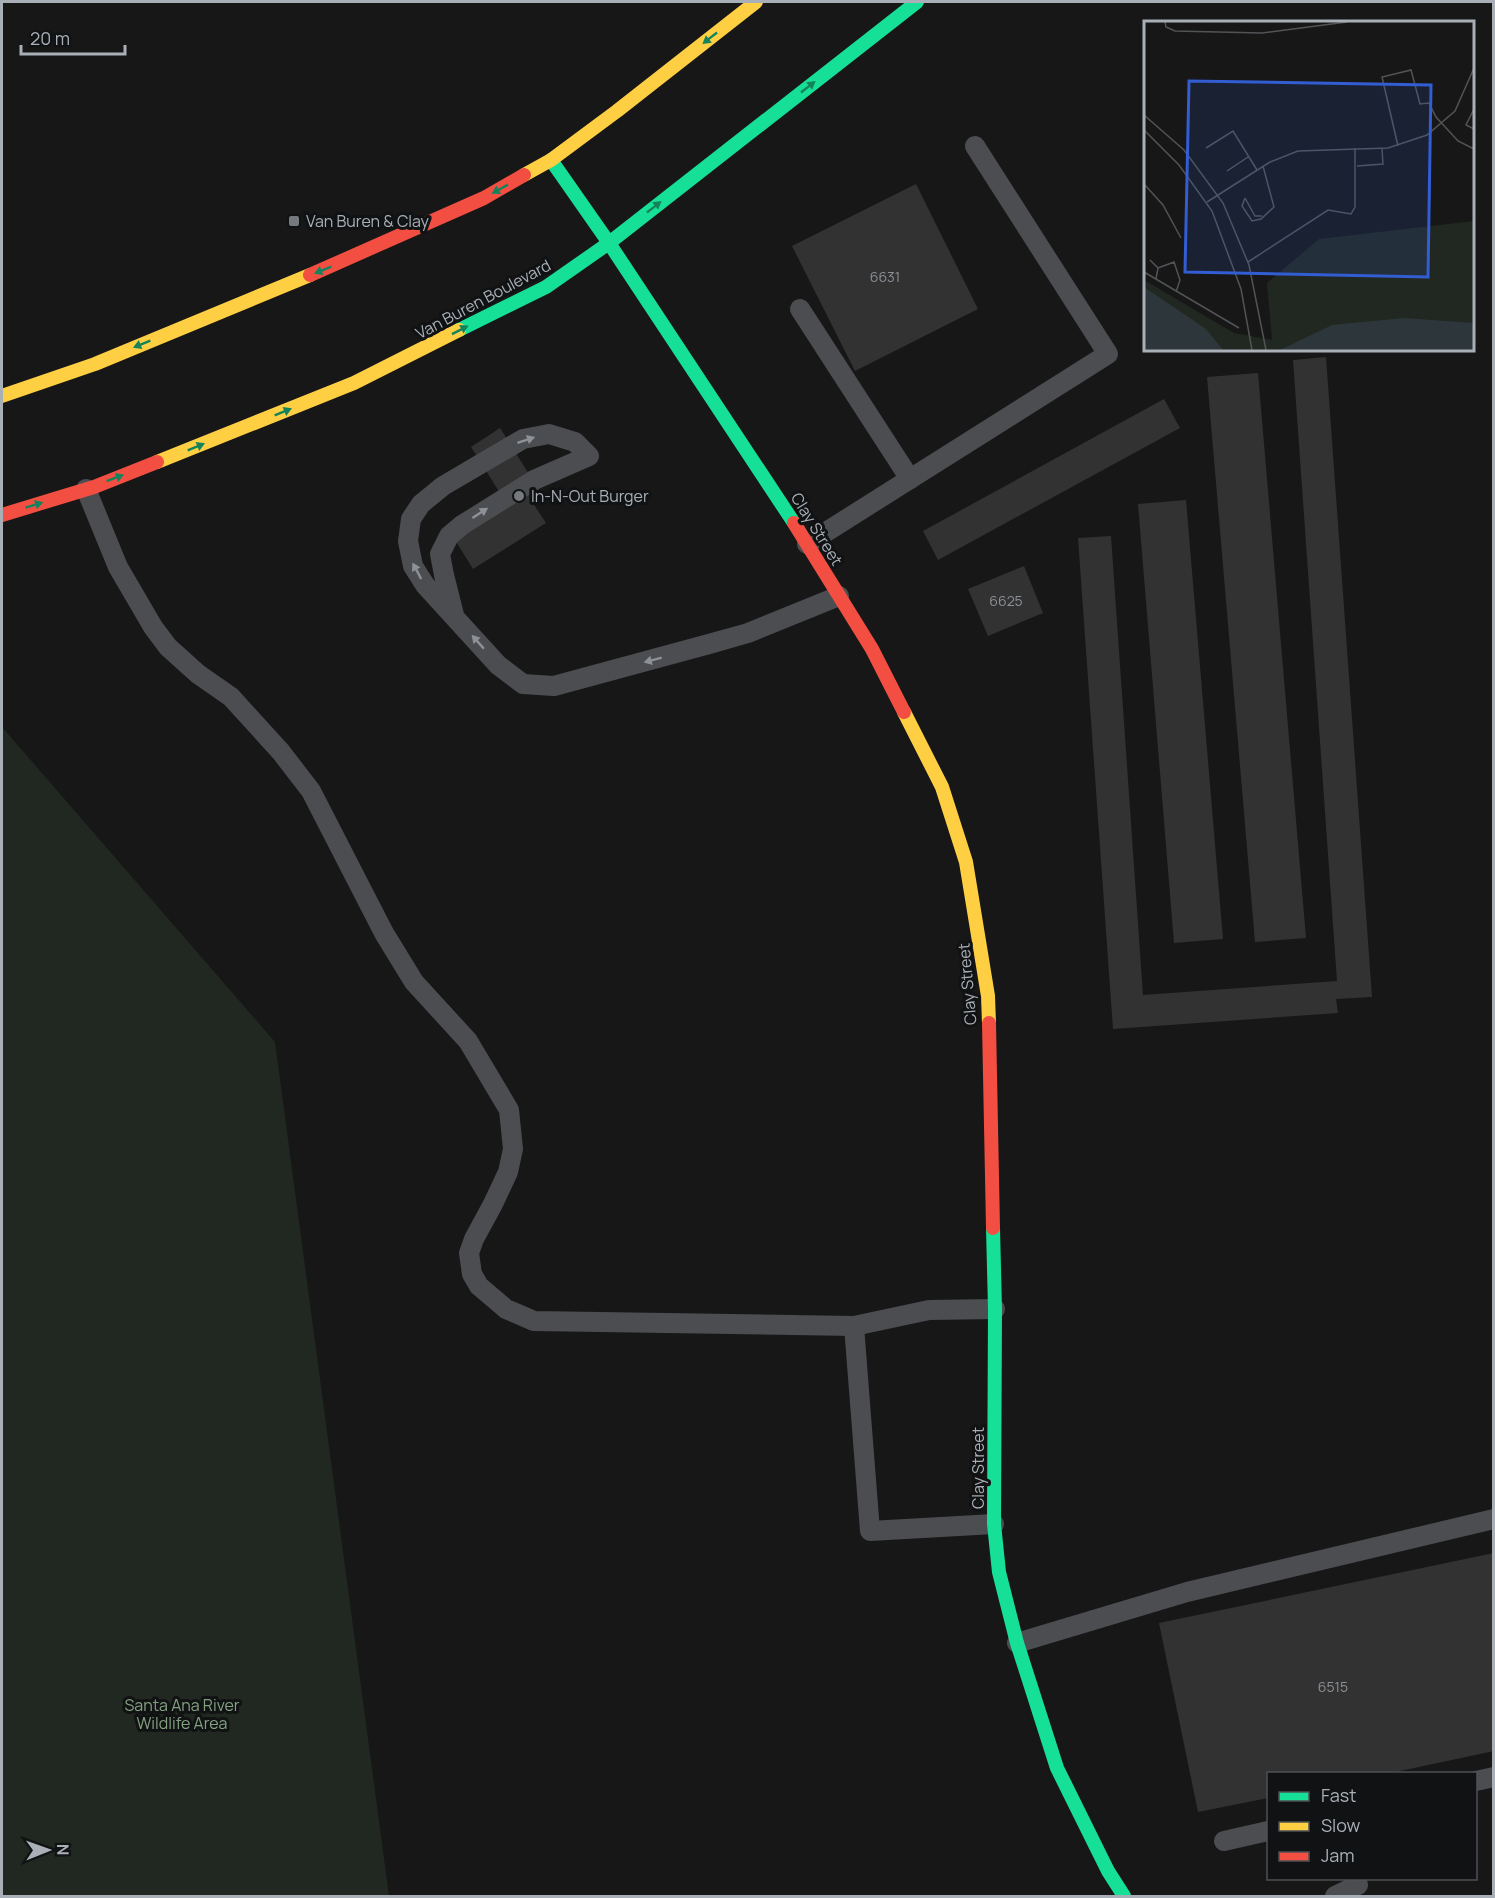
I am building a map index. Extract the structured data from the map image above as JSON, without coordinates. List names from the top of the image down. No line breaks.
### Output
{"streets":{"main road":["Van Buren Boulevard","Clay Street"]},"crossings":[["Van Buren Boulevard","Clay Street"]],"parks":["Santa Ana River Wildlife Area"],"places":{"transit":["Van Buren & Clay"],"other":["In-N-Out Burger"]},"house_numbers":["6631","6625","6515"],"legend":["Fast","Slow","Jam"],"scale_bar":"20 m","north":"right"}
